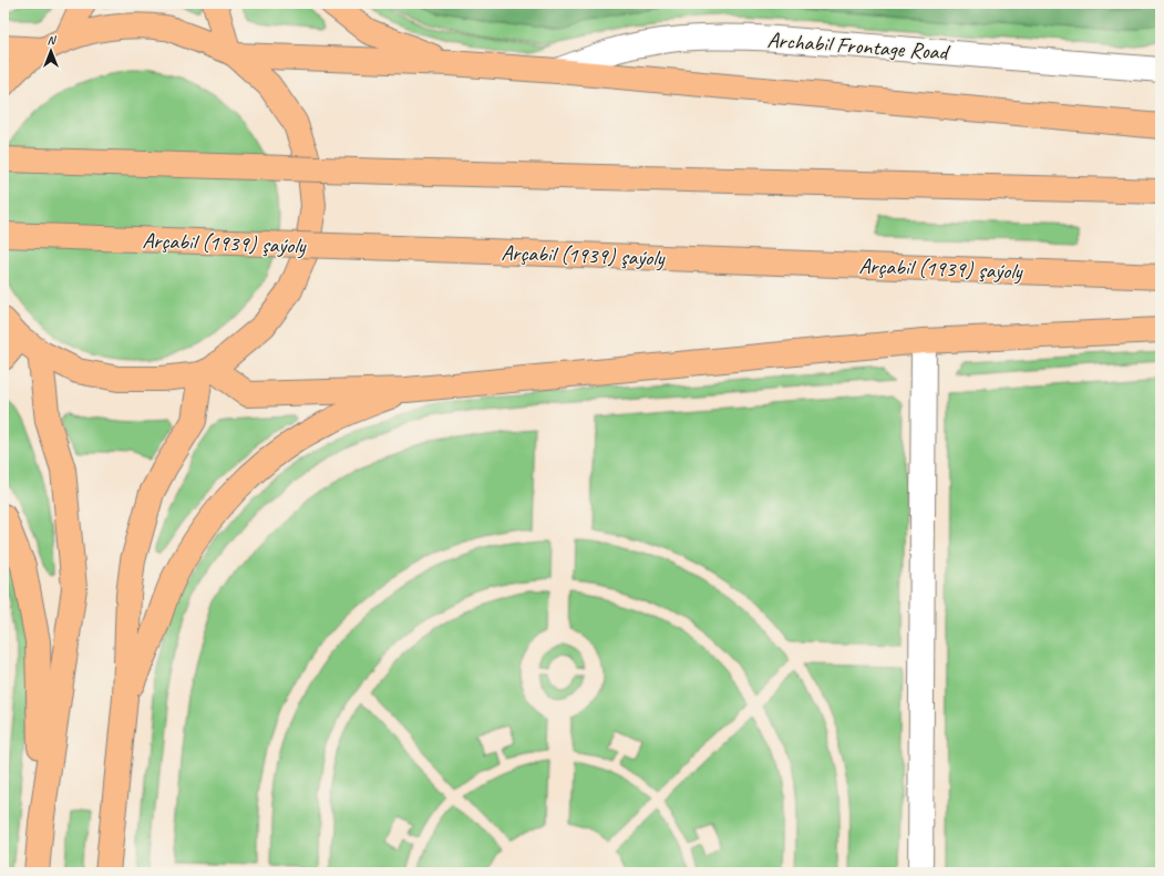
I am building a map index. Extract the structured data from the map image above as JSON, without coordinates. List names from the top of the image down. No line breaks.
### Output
{"streets":{"main road":["Arçabil (1939) şaýoly"],"street":["Archabil Frontage Road"]},"north":"top"}
